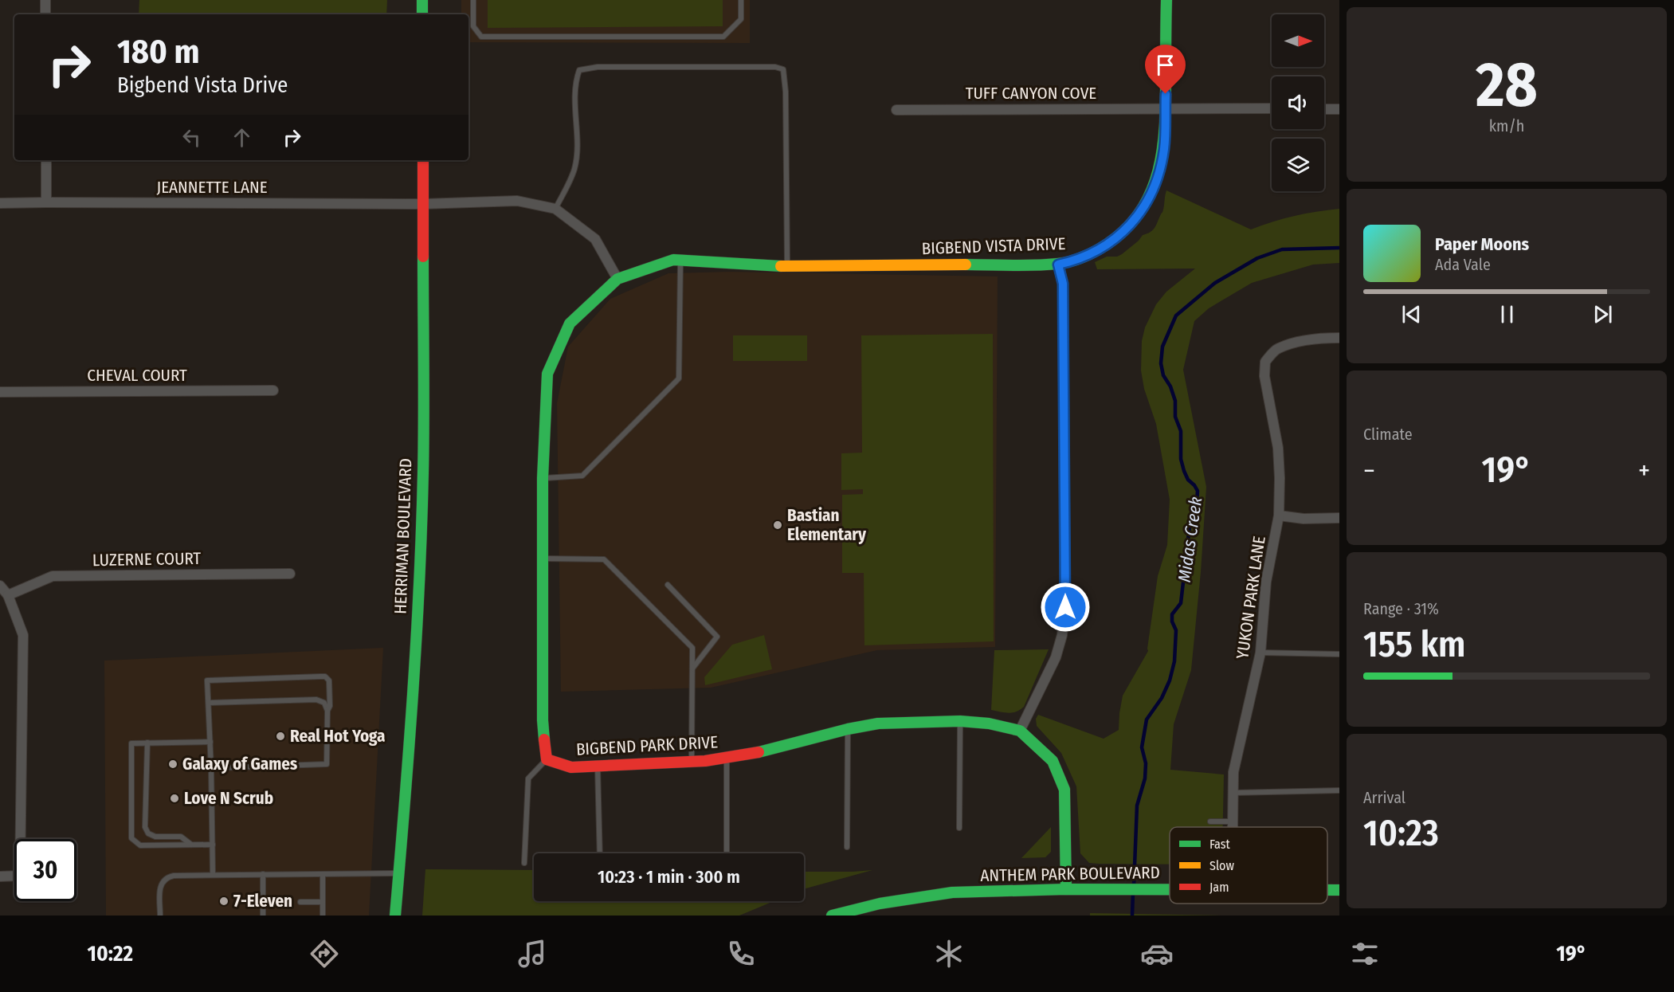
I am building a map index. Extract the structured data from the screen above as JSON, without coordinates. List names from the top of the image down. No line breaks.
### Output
{"streets":{"street":["TUFF CANYON COVE","JEANNETTE LANE","BIGBEND VISTA DRIVE","CHEVAL COURT","HERRIMAN BOULEVARD","LUZERNE COURT","YUKON PARK LANE","BIGBEND PARK DRIVE","ANTHEM PARK BOULEVARD"]},"crossings":[["TUFF CANYON COVE","BIGBEND VISTA DRIVE"],["JEANNETTE LANE","HERRIMAN BOULEVARD"]],"water":["Midas Creek"],"places":["Bastian Elementary","Real Hot Yoga","Galaxy of Games","Love N Scrub","7-Eleven"],"legend":["Fast","Slow","Jam"],"north":"right","page":{"tile":[["28","km/h"],"Climate",["Range · 31%","155 km"],["Arrival","10:23"]],"turn":["180 m","Bigbend Vista Drive"],"song":["Paper Moons","Ada Vale"],"heat":["−","19°","+"],"limit":"30","trip":"10:23 · 1 min · 300 m","tabs":["10:22","19°"]}}
